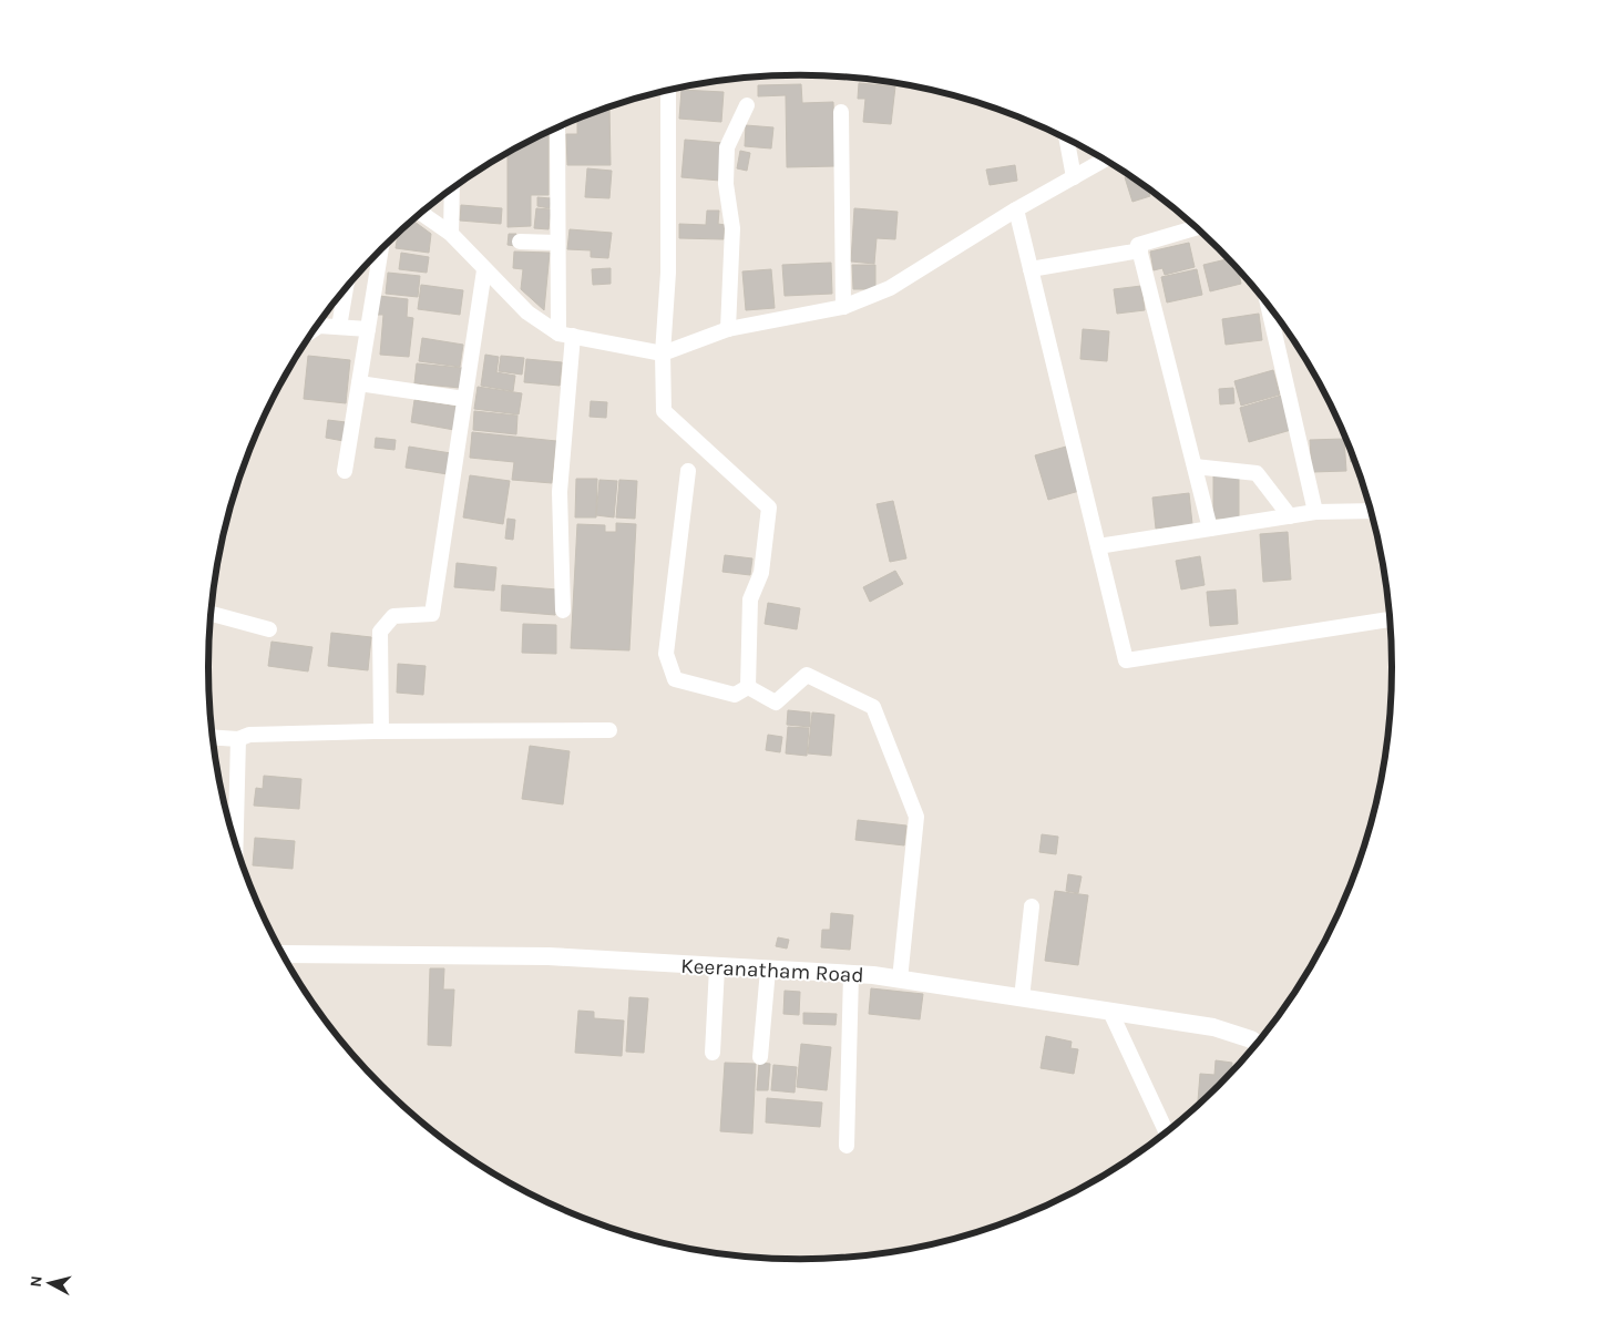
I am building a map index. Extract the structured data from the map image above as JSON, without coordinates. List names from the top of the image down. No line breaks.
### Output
{"streets":{"street":["Keeranatham Road"]},"north":"left"}
